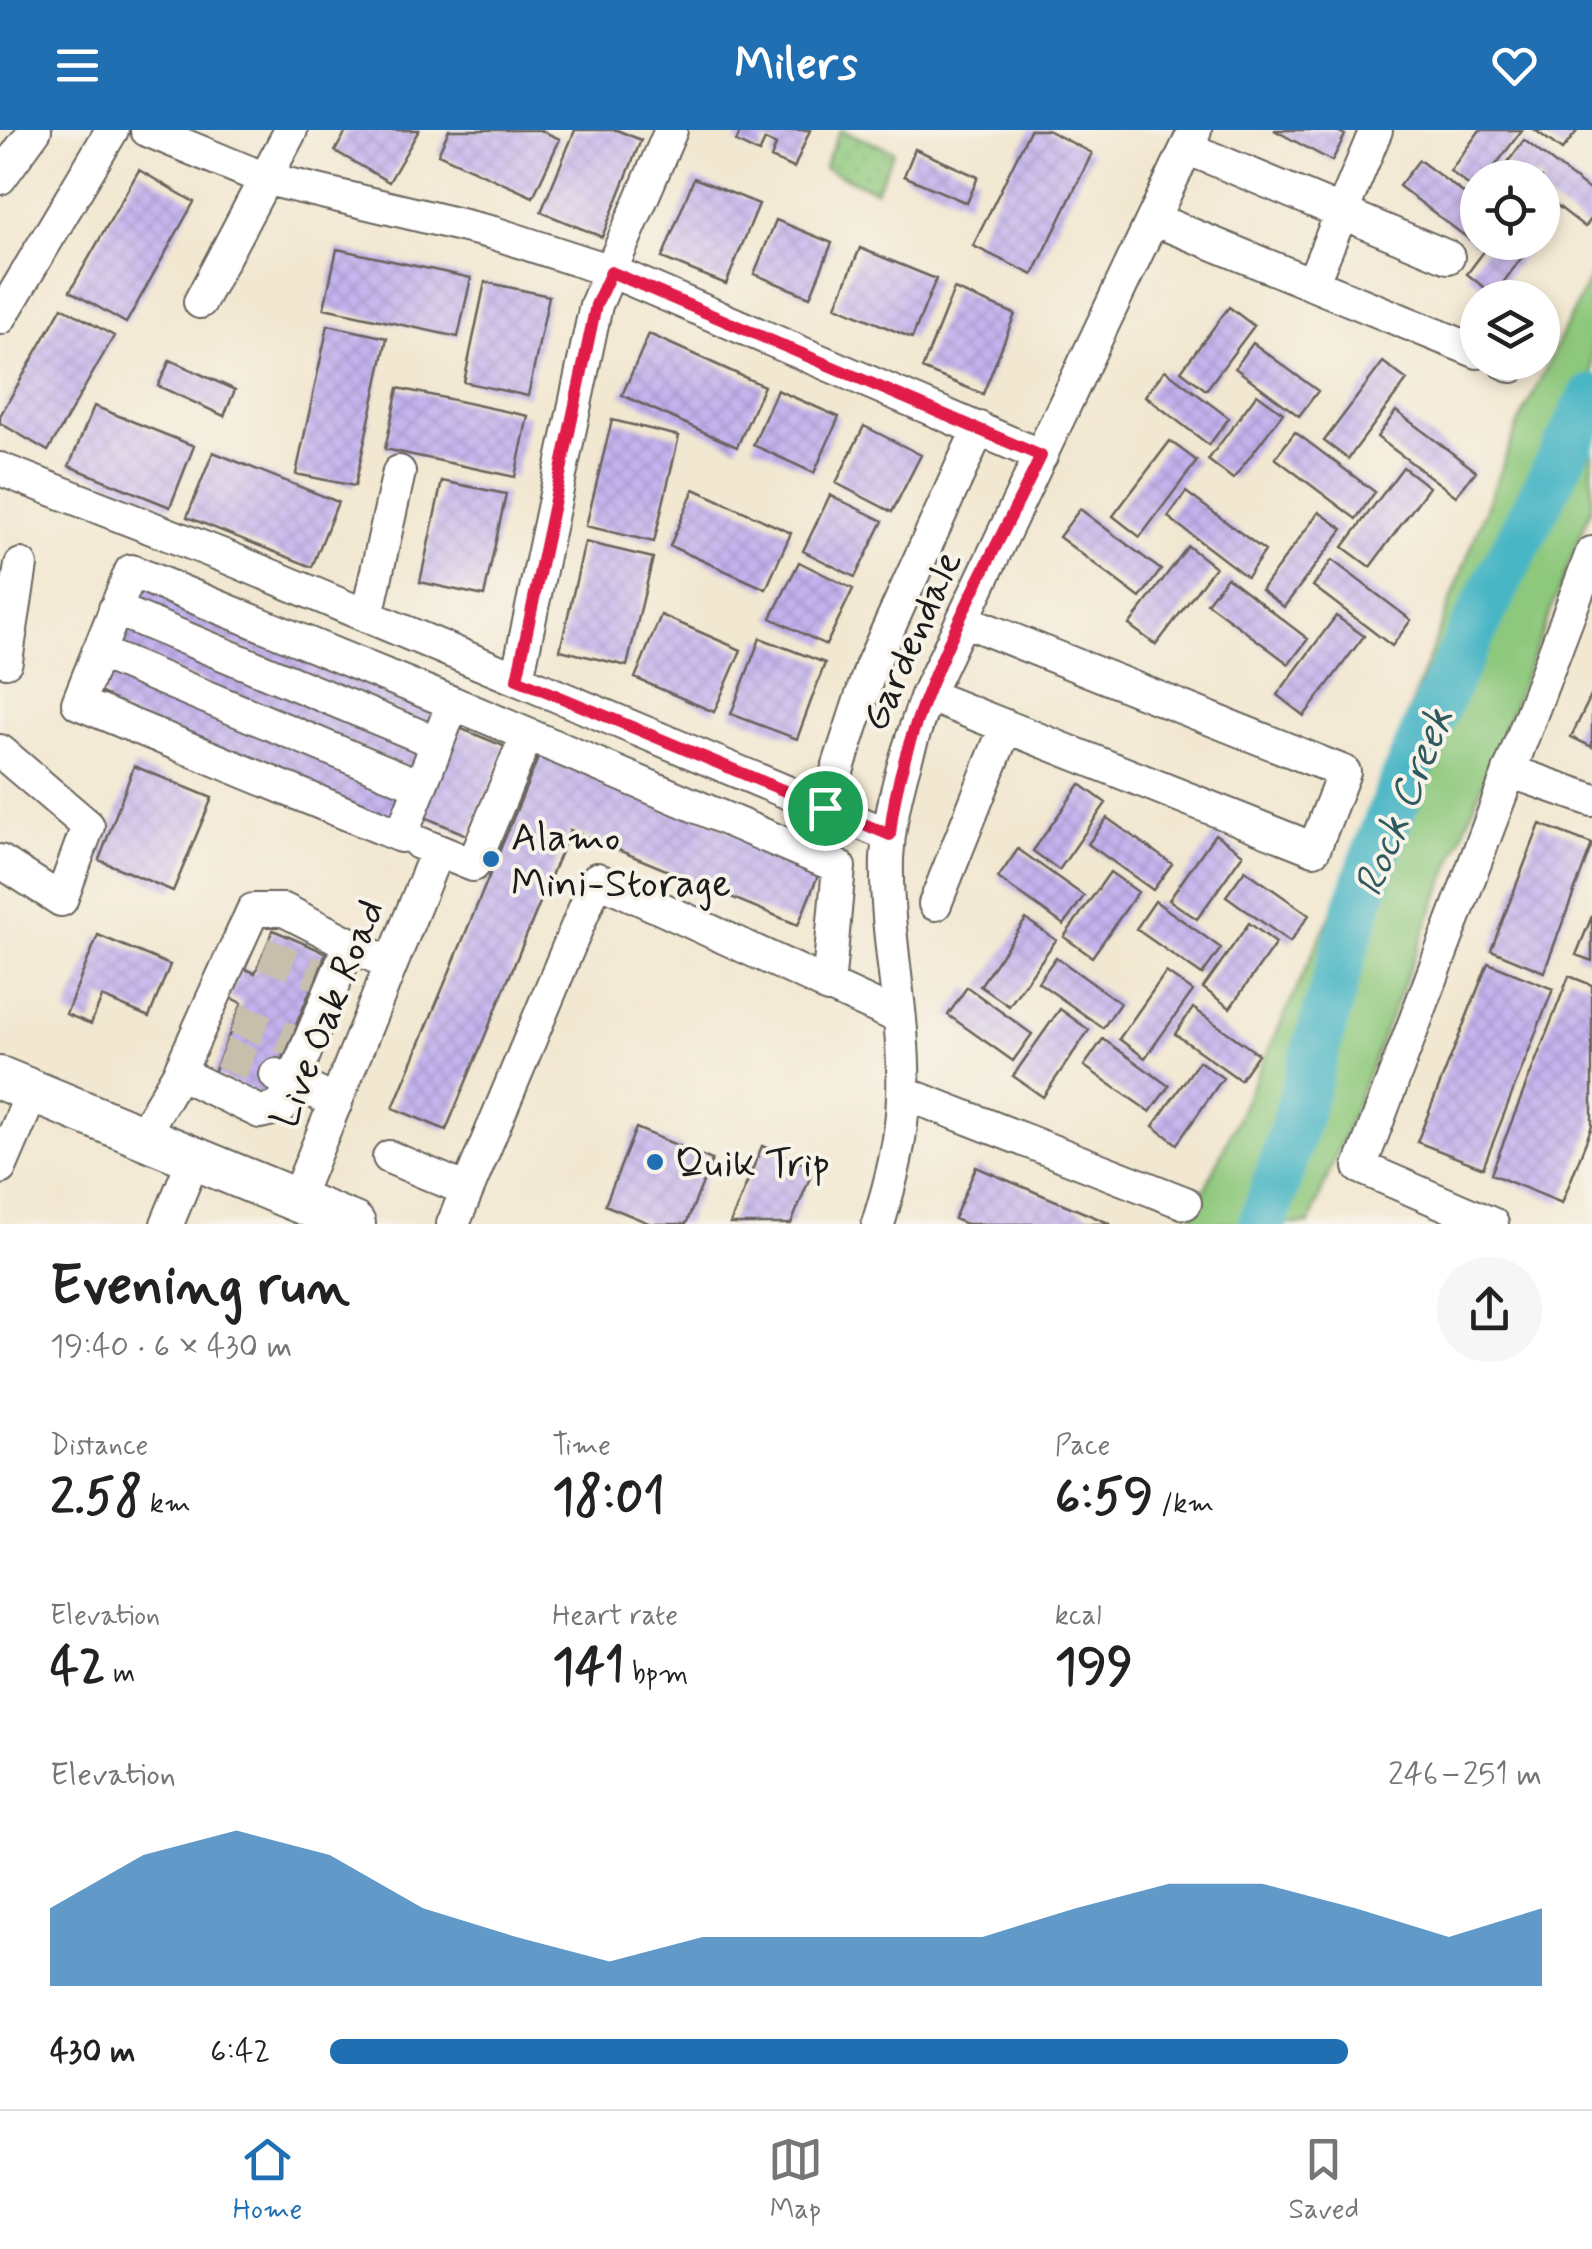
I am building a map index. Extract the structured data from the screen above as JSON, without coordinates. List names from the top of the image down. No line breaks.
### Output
{"streets":{"street":["Gardendale","Live Oak Road"]},"water":["Rock Creek"],"places":["Alamo Mini-Storage","Quik Trip"],"page":{"header":"Milers","heading":["Evening run","19:40 · 6 × 430 m"],"stats":[["Distance","2.58 km"],["Time","18:01"],["Pace","6:59 /km"],["Elevation","42 m"],["Heart rate","141 bpm"],["kcal","199"]],"chart":["Elevation","246–251 m"],"list":[{"name":"430 m","note":"6:42"}],"tabs":["Home","Map","Saved"]}}
